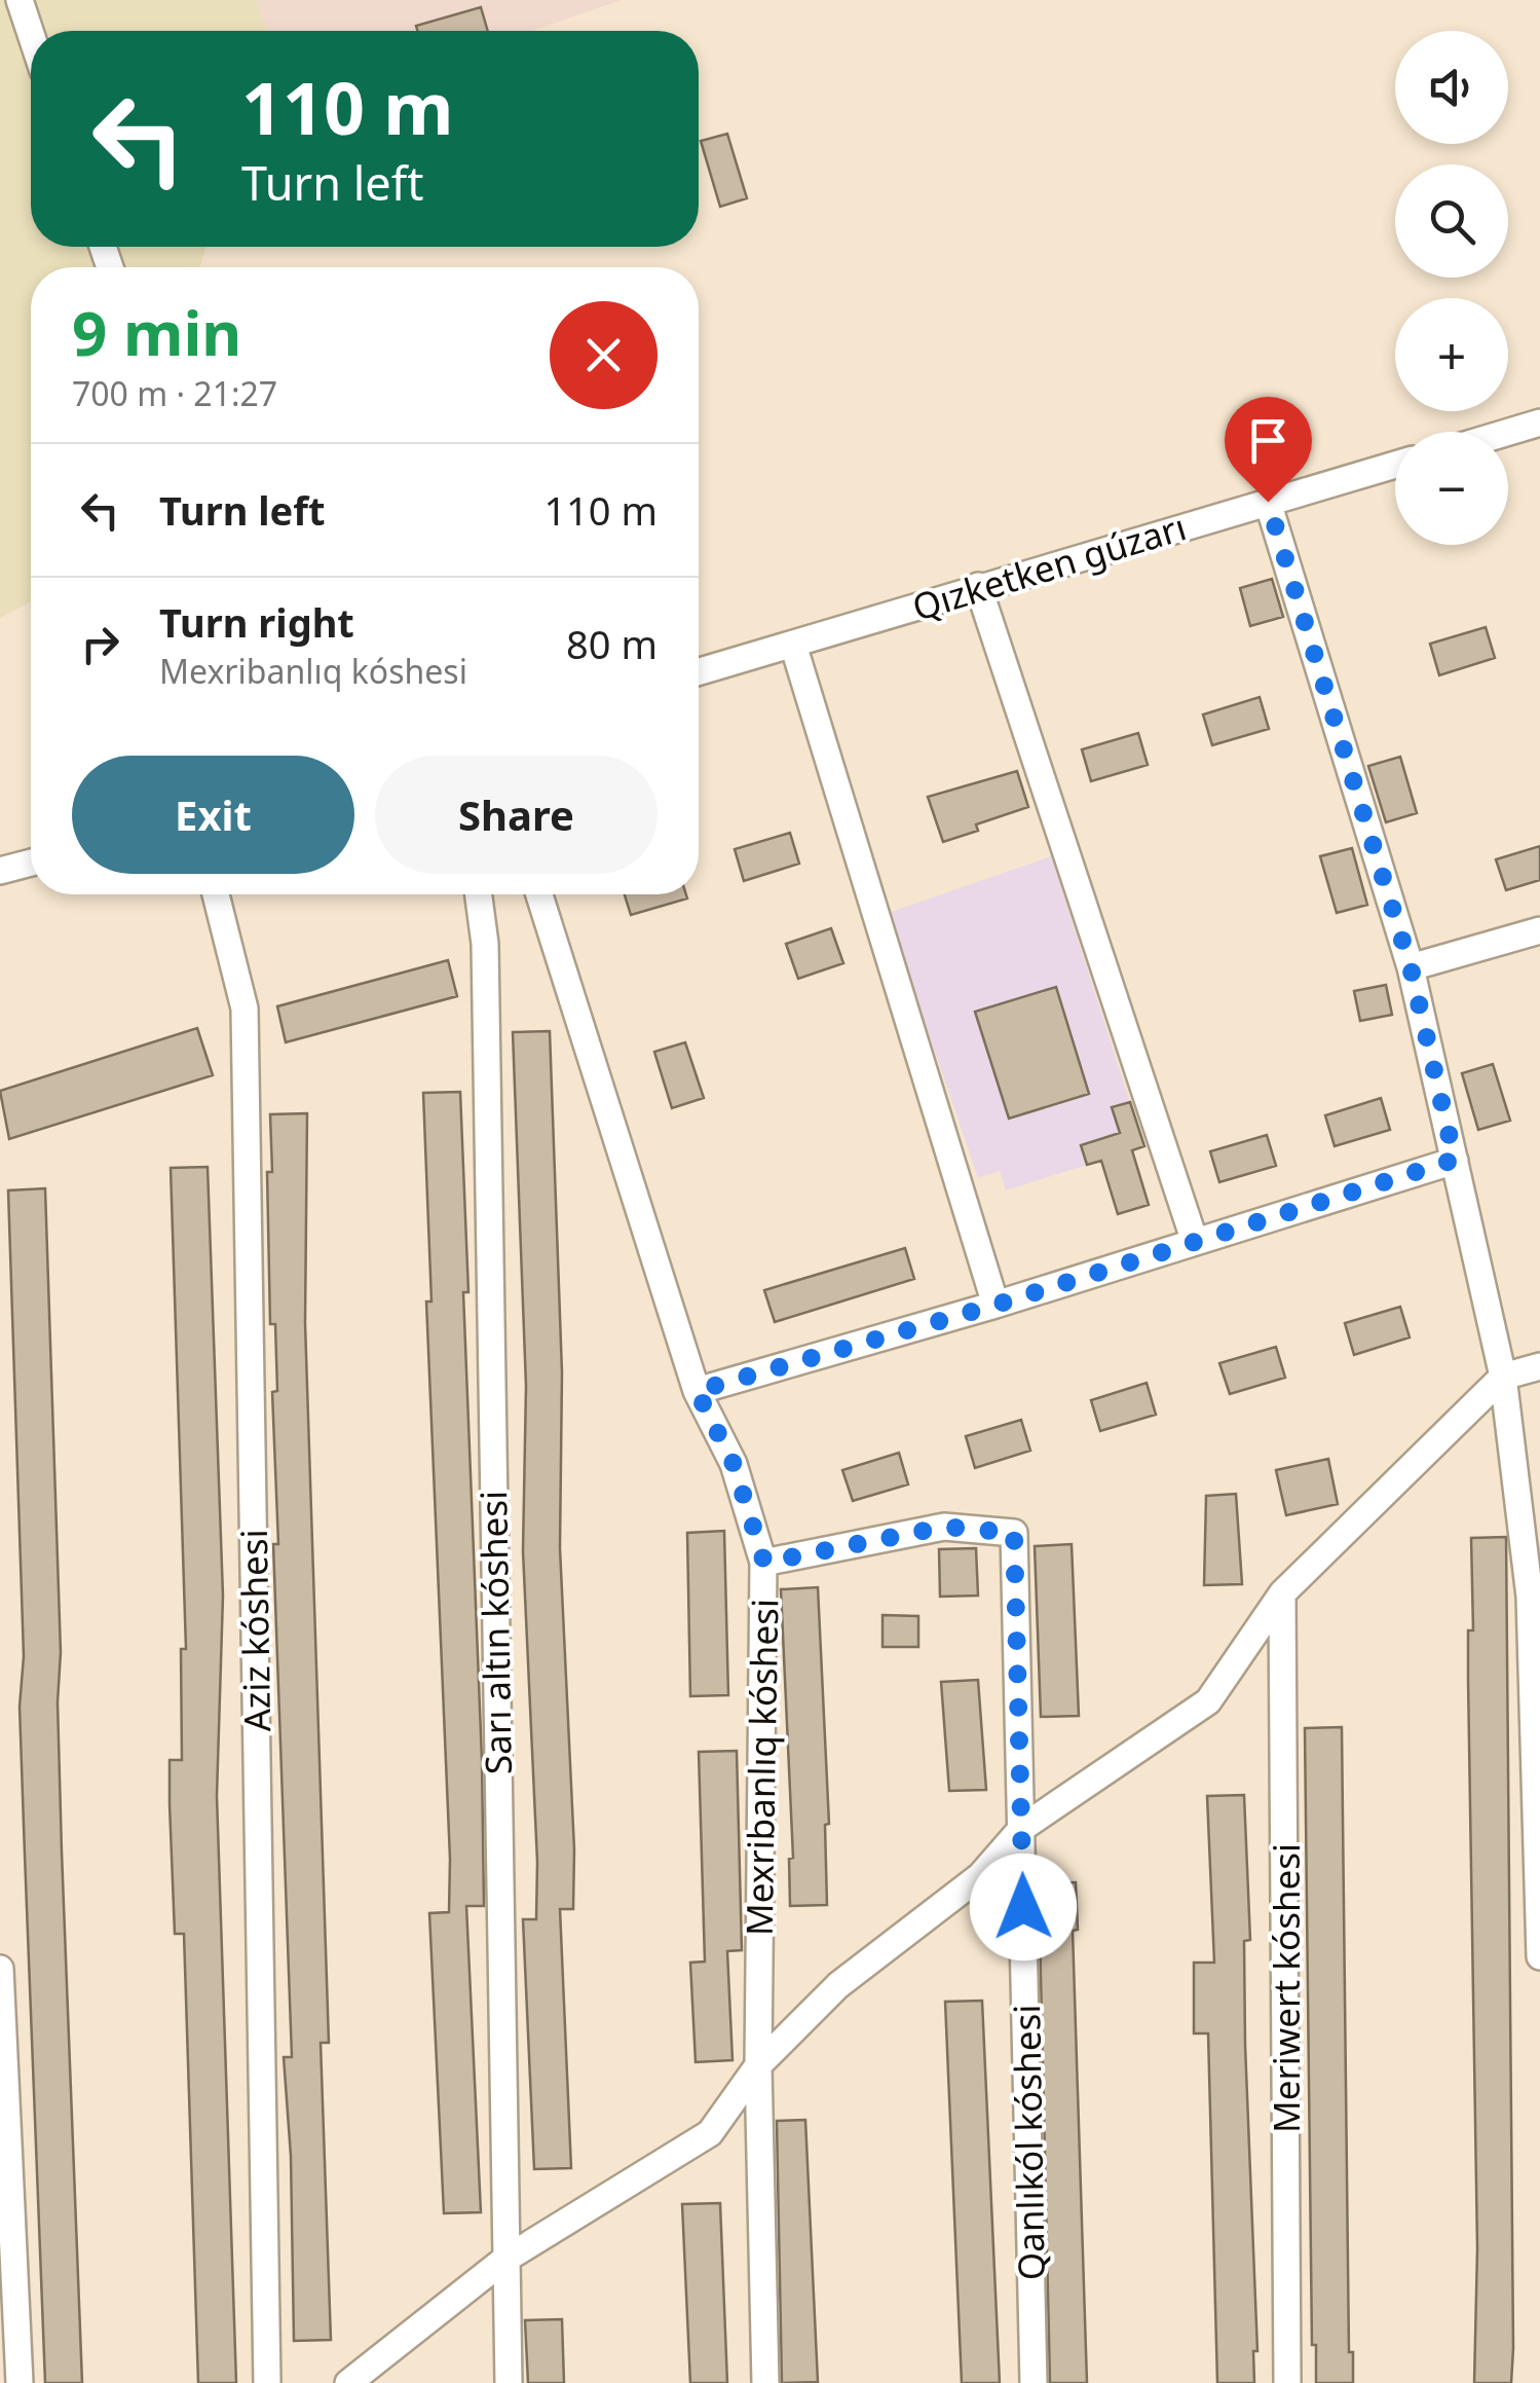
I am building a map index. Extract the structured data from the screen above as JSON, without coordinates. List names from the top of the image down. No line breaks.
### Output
{"streets":{"street":["Qızketken gúzarı","Aziz kóshesi","Sarı altın kóshesi","Mexribanlıq kóshesi","Meriwert kóshesi","Qanlıkól kóshesi"]},"crossings":[["Mexribanlıq kóshesi","Qanlıkól kóshesi"]],"page":{"map_buttons":["+","−"],"turn":["110 m","Turn left"],"heading":["9 min","700 m · 21:27"],"list":[{"name":"Turn left","value":"110 m"},{"name":"Turn right","note":"Mexribanlıq kóshesi","value":"80 m"}],"buttons":["Exit","Share"]}}
